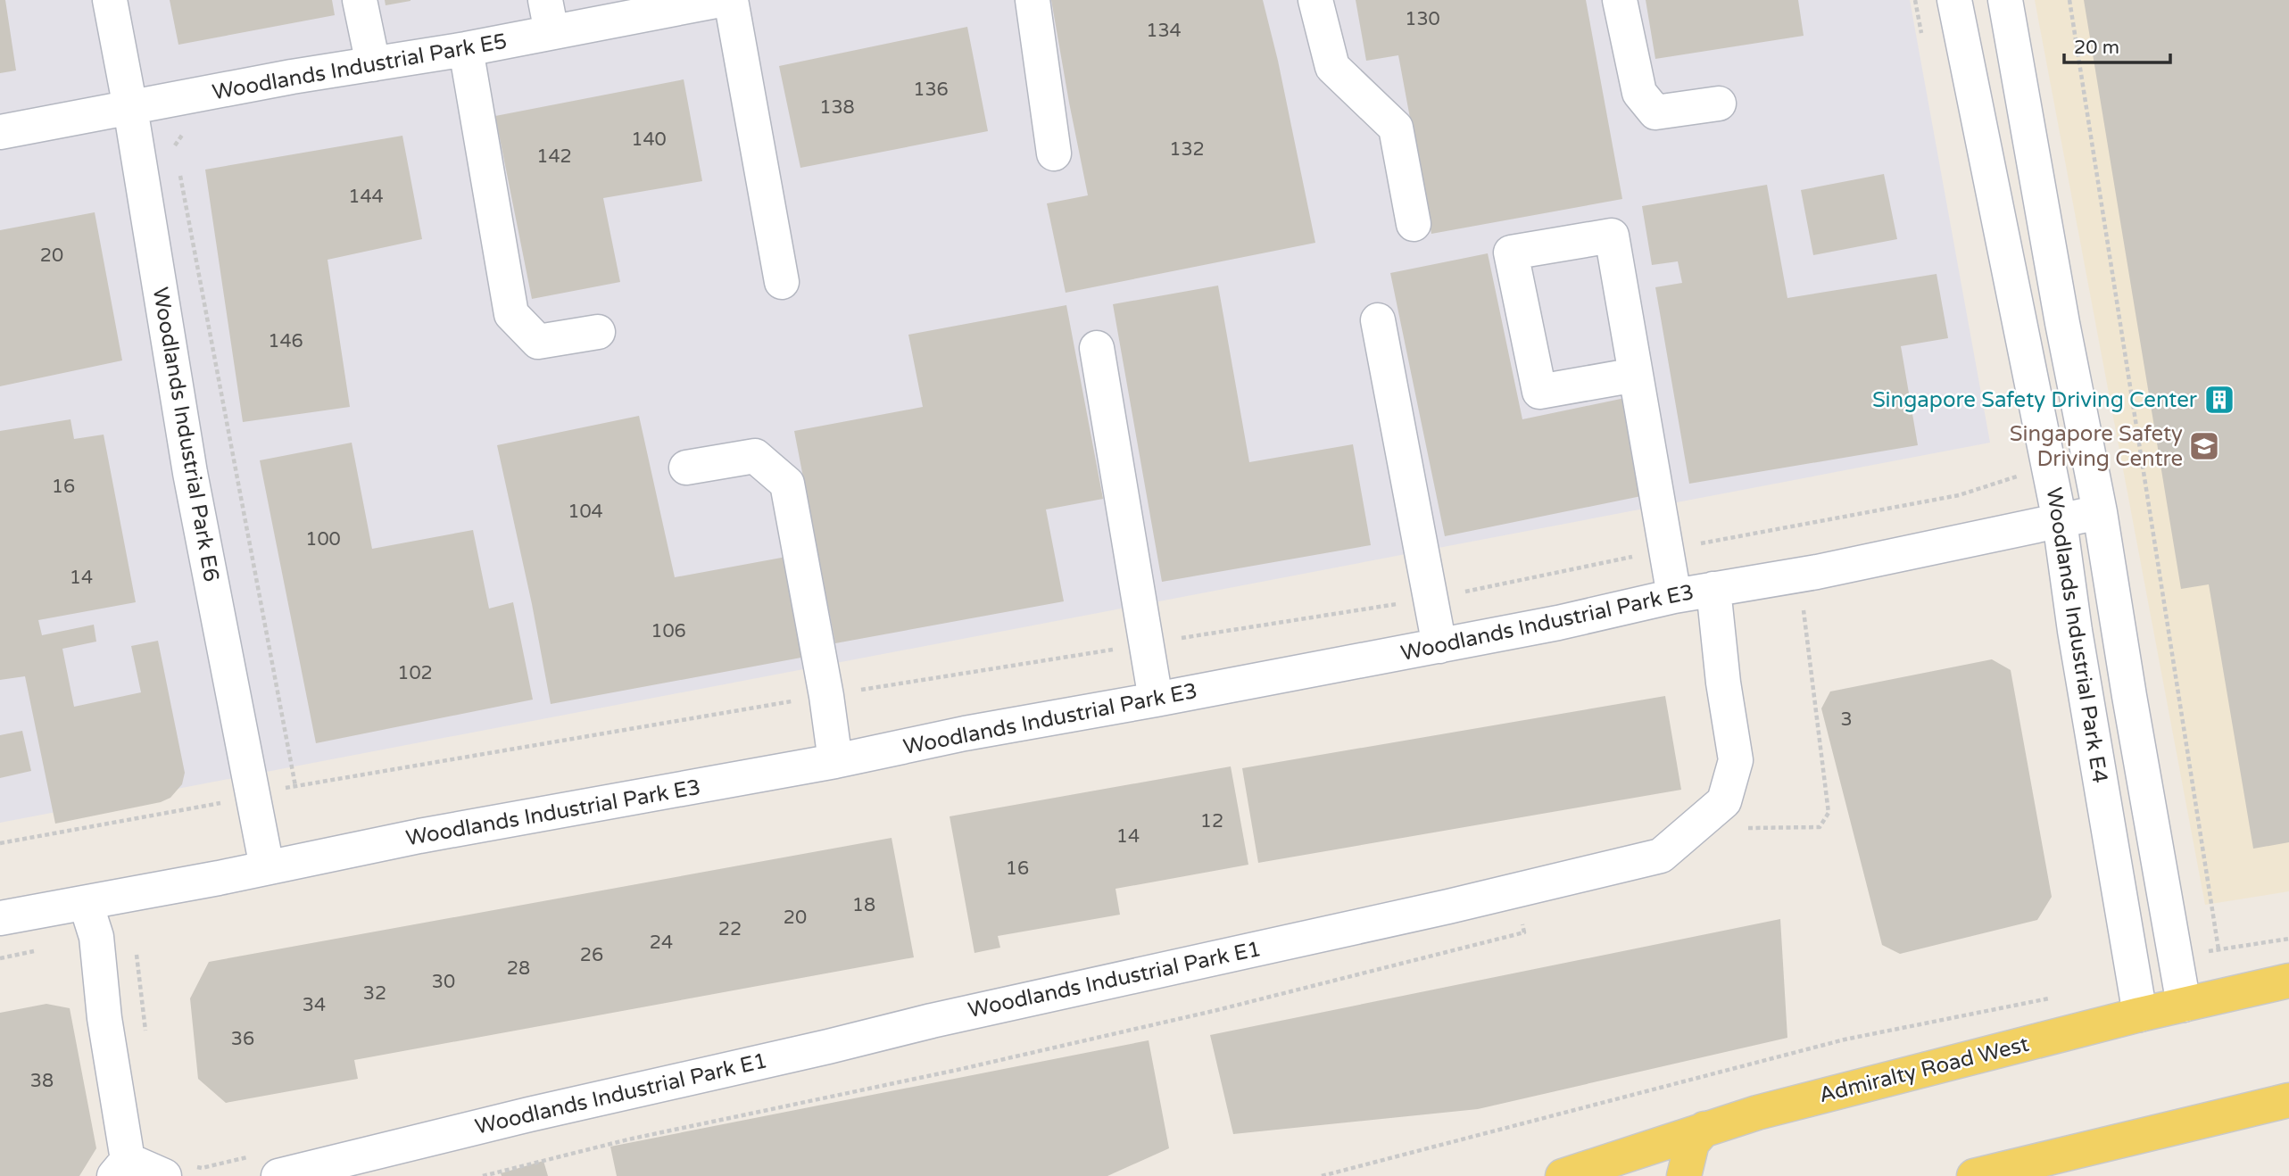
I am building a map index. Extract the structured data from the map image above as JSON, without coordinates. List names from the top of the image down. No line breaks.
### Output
{"streets":{"main road":["Admiralty Road West"],"street":["Woodlands Industrial Park E5","Woodlands Industrial Park E6","Woodlands Industrial Park E3","Woodlands Industrial Park E4","Woodlands Industrial Park E1"]},"crossings":[["Woodlands Industrial Park E5","Woodlands Industrial Park E6"],["Woodlands Industrial Park E6","Woodlands Industrial Park E3"],["Woodlands Industrial Park E3","Woodlands Industrial Park E4"],["Woodlands Industrial Park E3","Woodlands Industrial Park E1"],["Woodlands Industrial Park E4","Admiralty Road West"]],"places":{"building":["Singapore Safety Driving Center"],"school or university":["Singapore Safety Driving Centre"]},"house_numbers":["130","134","136","138","140","132","142","144","20","146","16","104","100","14","106","102","3","12","14","16","18","20","22","24","26","28","30","32","34","36","38"],"scale_bar":"20 m"}
